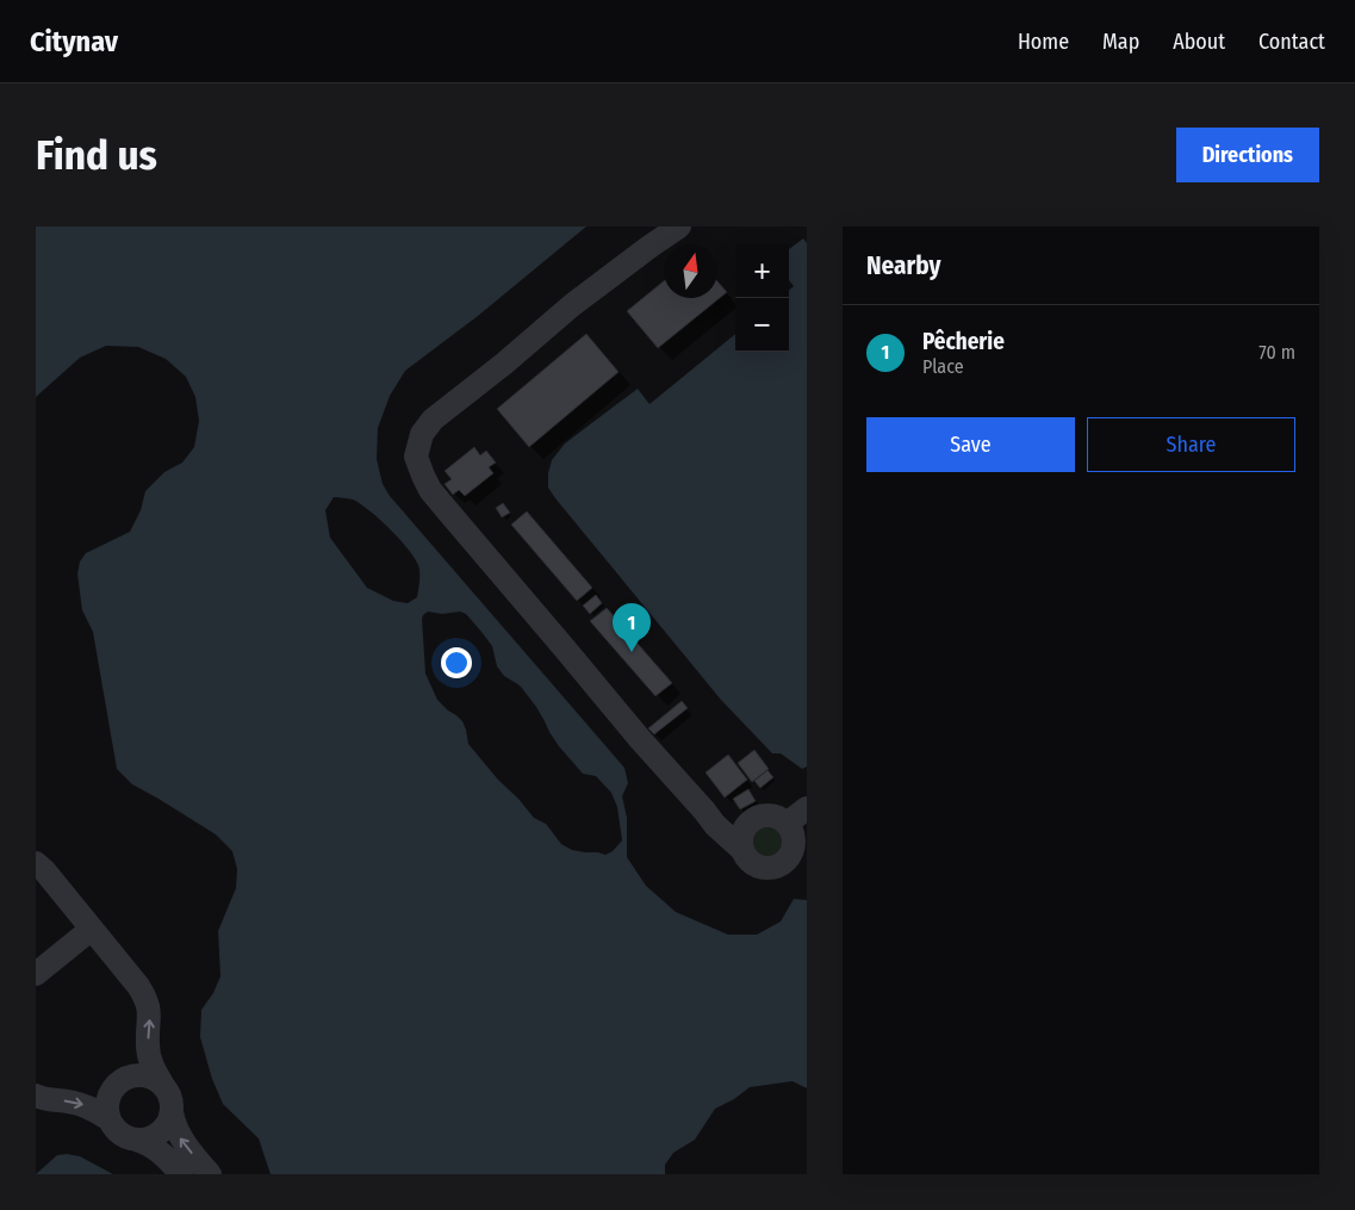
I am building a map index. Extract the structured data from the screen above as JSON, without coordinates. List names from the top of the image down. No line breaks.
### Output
{"north":"top","page":{"header":"Citynav","nav":["Home","Map","About","Contact"],"buttons":["Directions",["Save","Share"]],"title":"Find us","heading":"Nearby","map_buttons":["+","−"],"list":[{"mark":"1","name":"Pêcherie","note":"Place","value":"70 m"}],"pins":"1"}}
